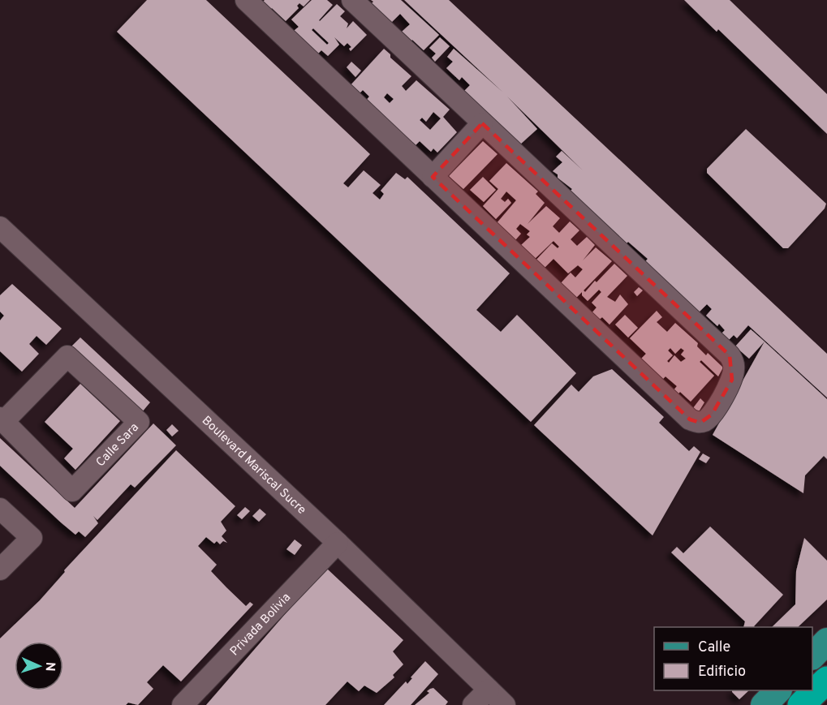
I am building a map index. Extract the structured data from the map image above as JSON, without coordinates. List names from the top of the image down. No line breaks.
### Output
{"streets":{"street":["Calle Sara","Boulevard Mariscal Sucre","Privada Bolivia"]},"crossings":[["Boulevard Mariscal Sucre","Privada Bolivia"]],"legend":["Calle","Edificio"],"north":"right"}
